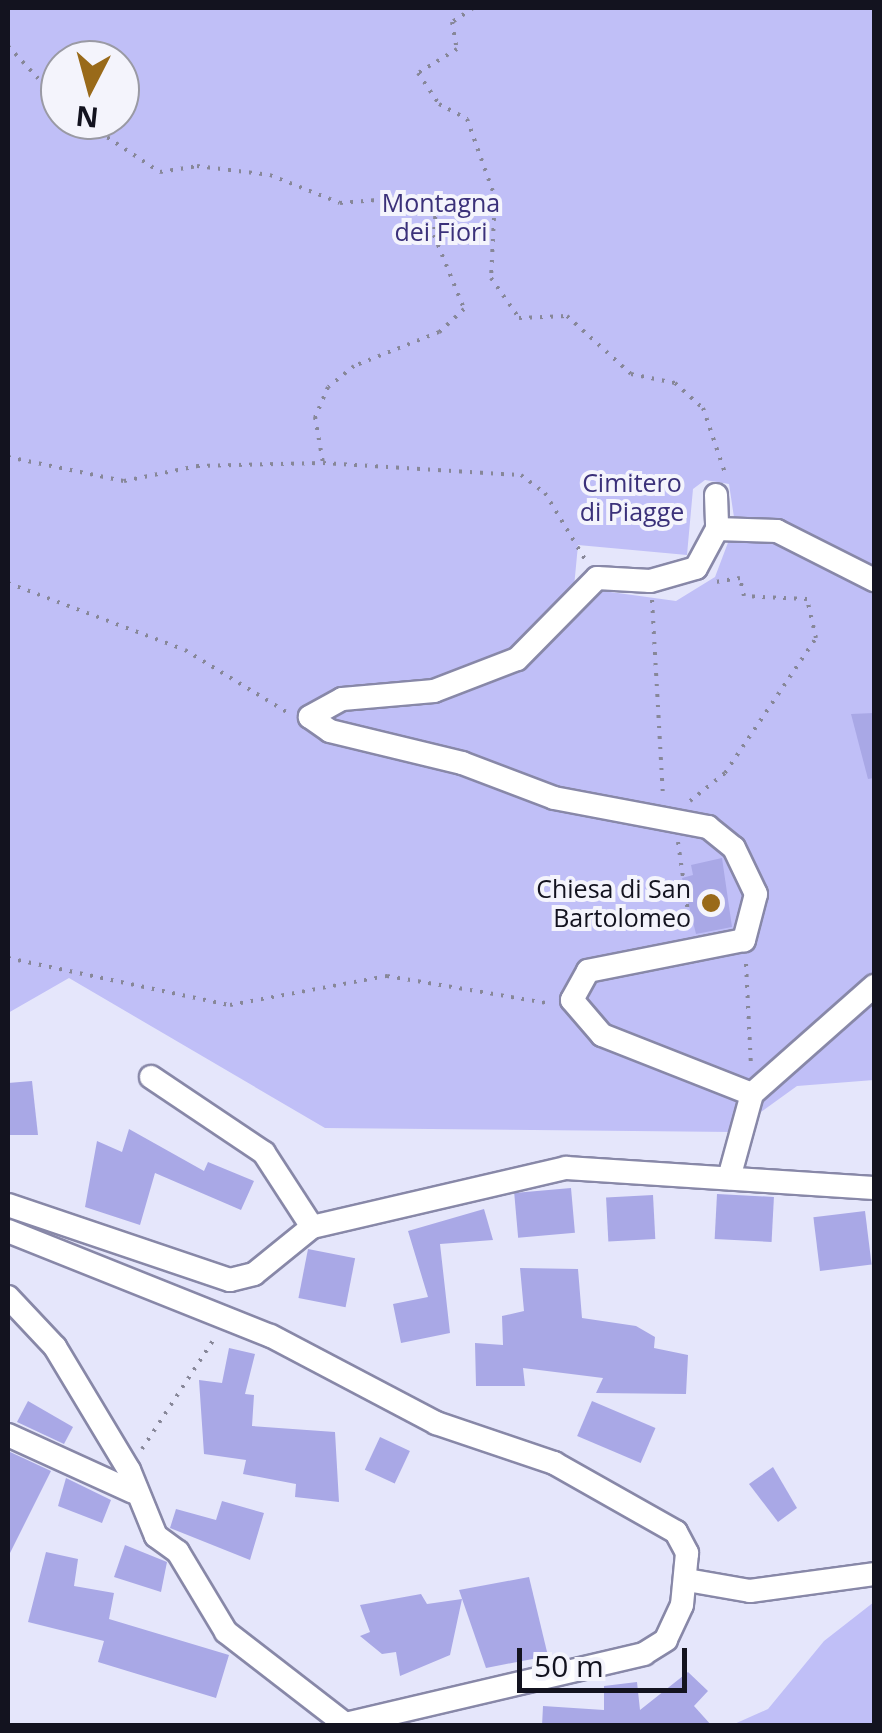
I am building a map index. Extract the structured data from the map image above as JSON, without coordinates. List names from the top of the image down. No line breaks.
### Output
{"parks":["Montagna dei Fiori","Cimitero di Piagge"],"places":["Chiesa di San Bartolomeo"],"scale_bar":"50 m","north":"bottom"}
